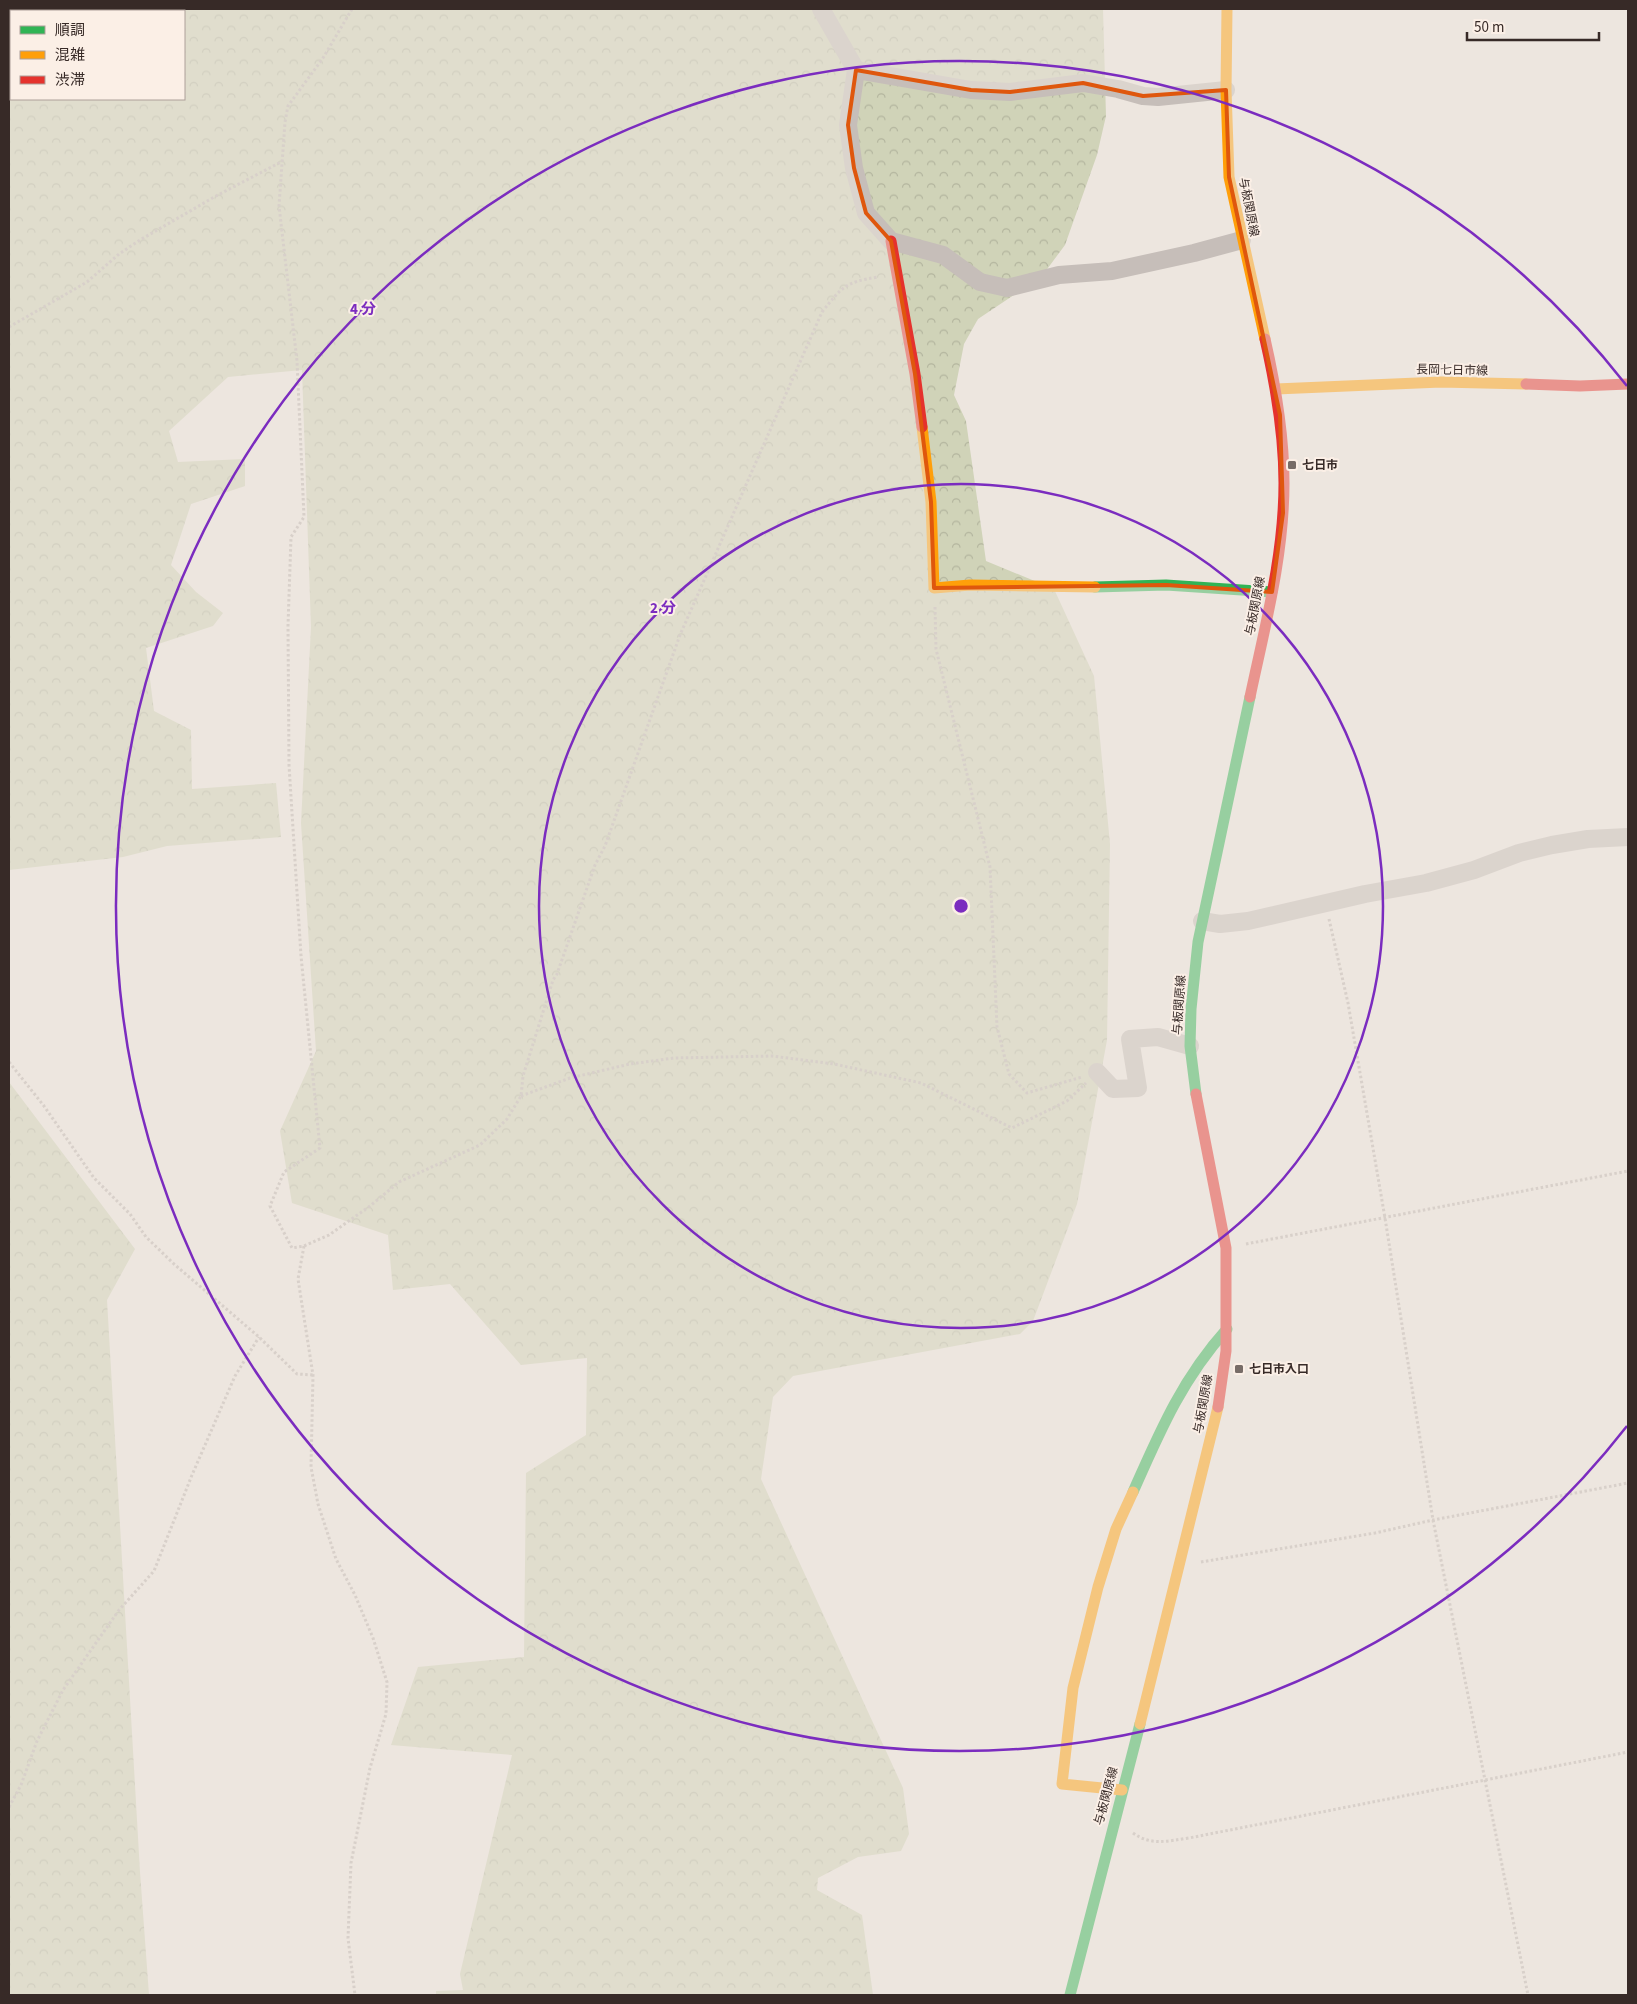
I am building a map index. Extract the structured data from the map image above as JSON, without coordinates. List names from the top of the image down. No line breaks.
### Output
{"streets":{"main road":["与板関原線","長岡七日市線"]},"crossings":[["与板関原線","長岡七日市線"]],"places":{"transit":["七日市","七日市入口"]},"legend":["順調","混雑","渋滞"],"scale_bar":"50 m","rings":["4 分","2 分"]}
